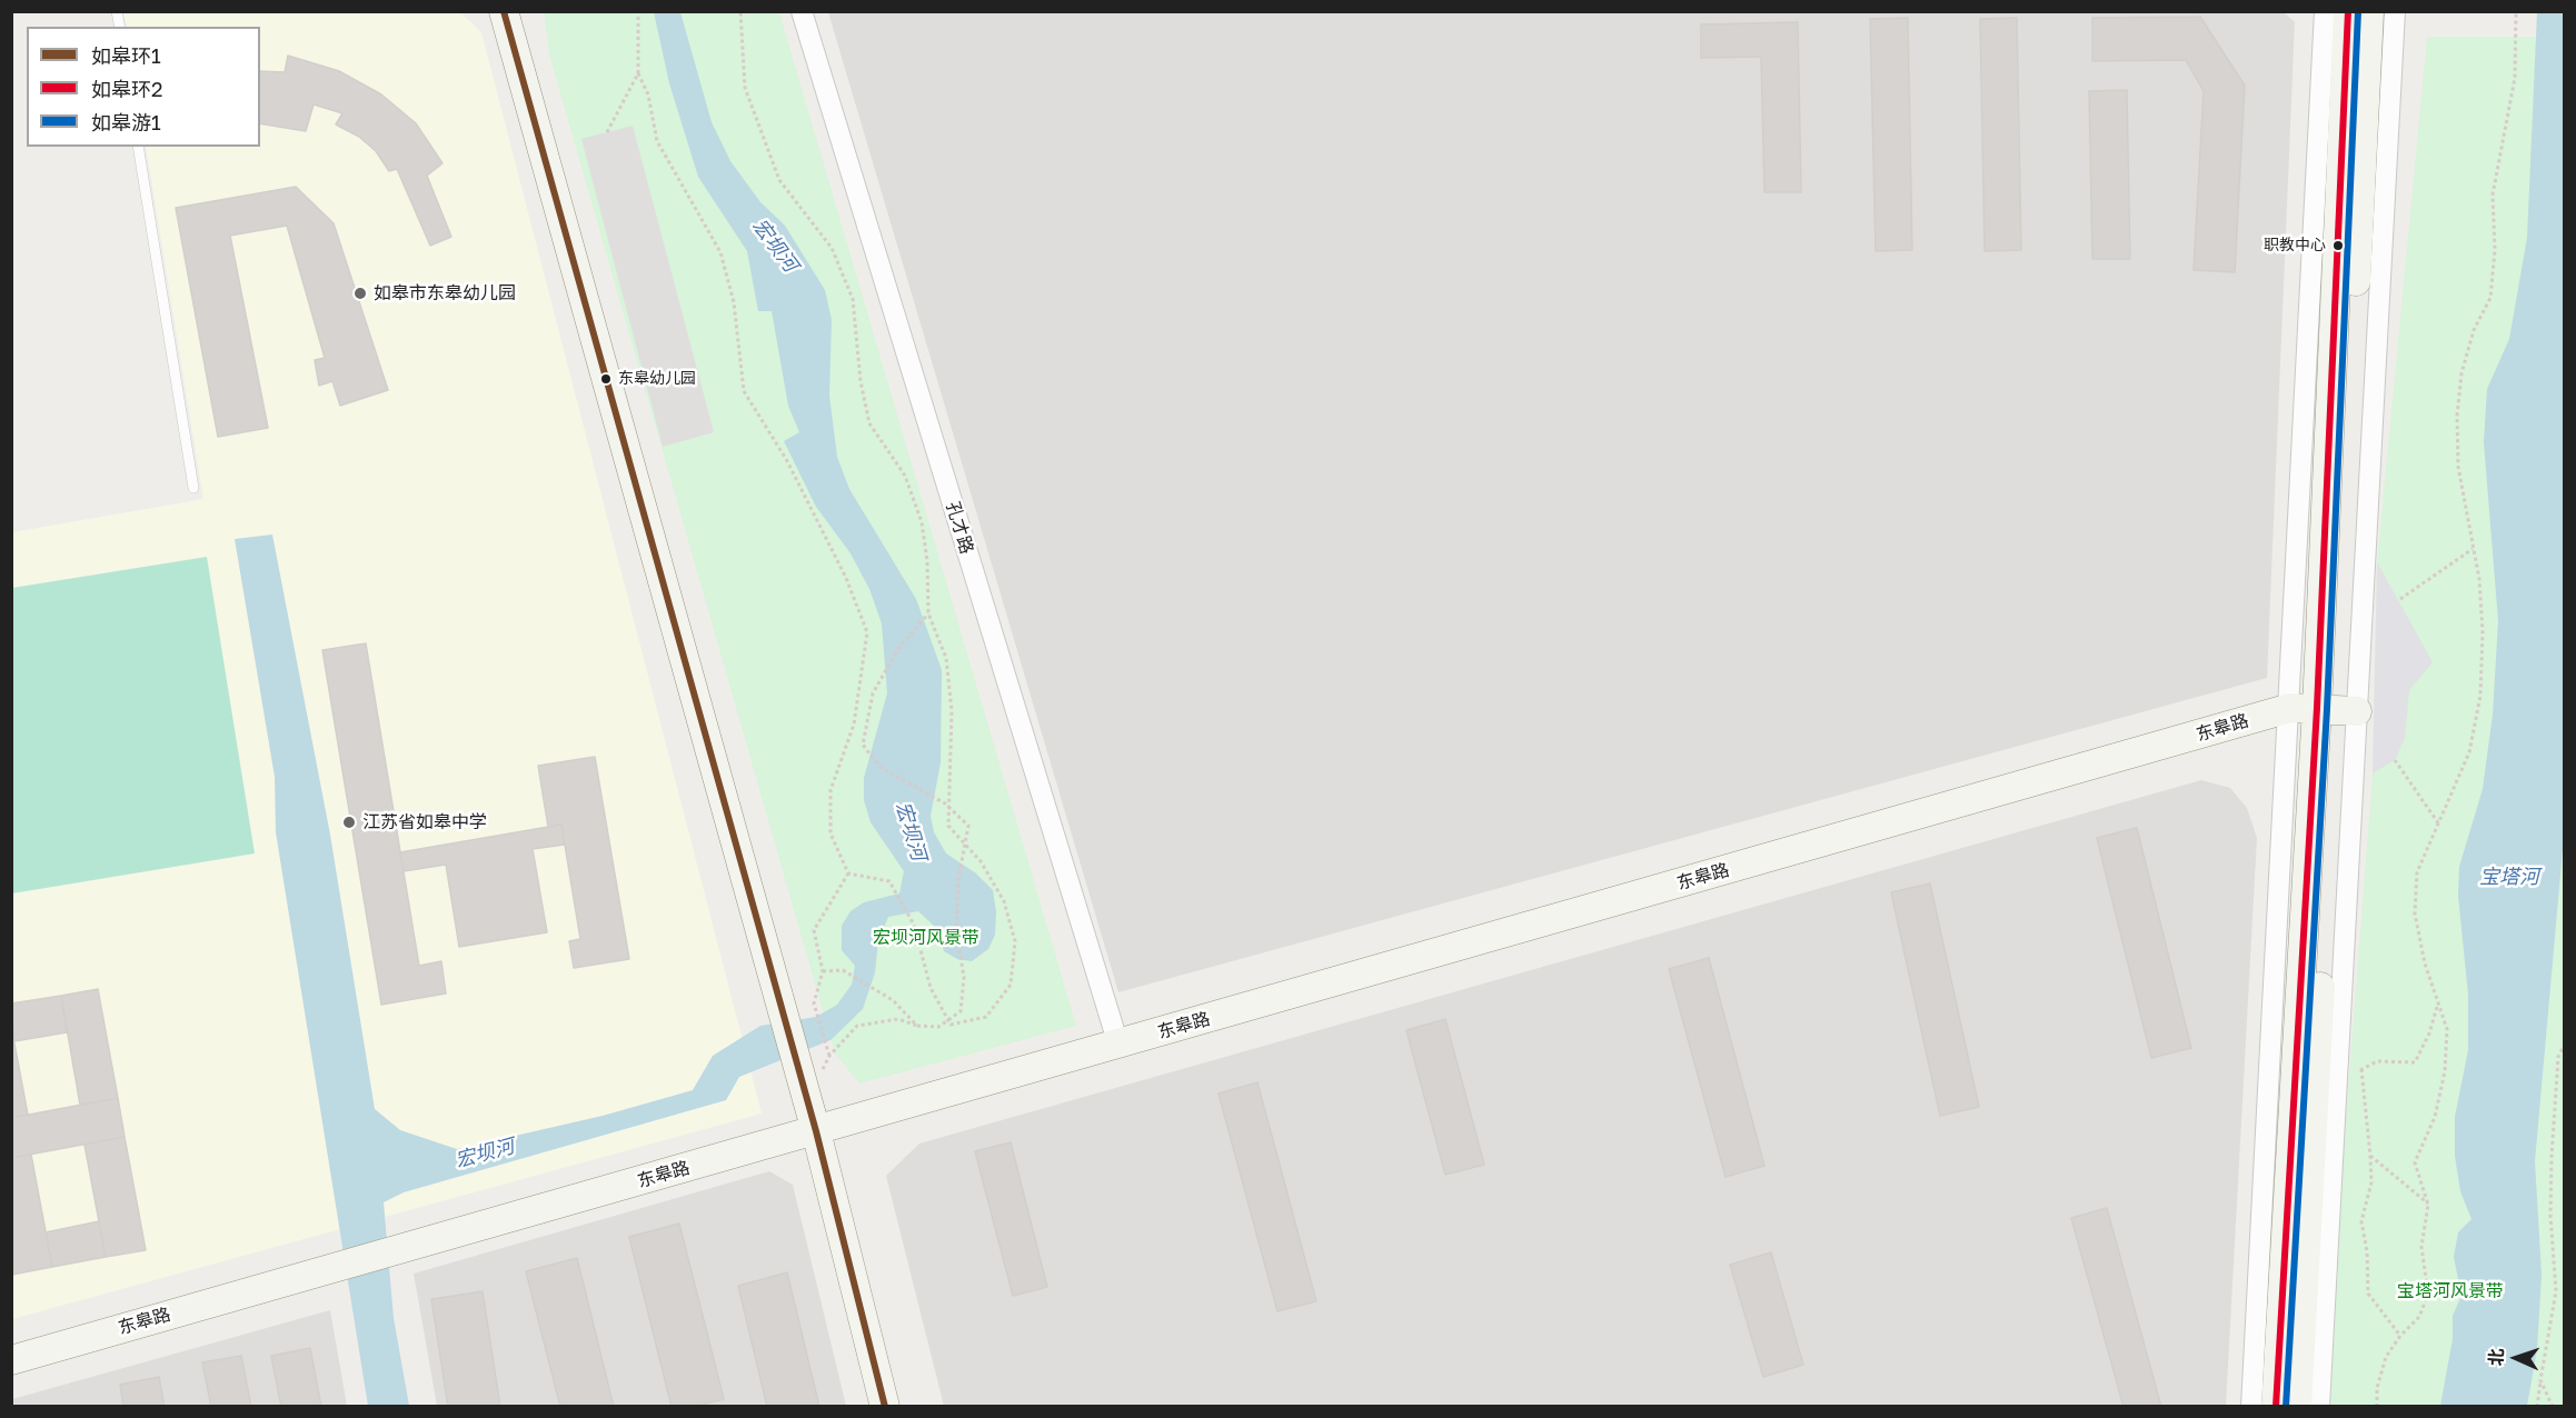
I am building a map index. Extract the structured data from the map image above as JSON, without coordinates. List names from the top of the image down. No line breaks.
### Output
{"streets":{"street":["孔才路","东皋路"]},"crossings":[["孔才路","东皋路"]],"water":["宏坝河","宝塔河"],"parks":["宏坝河风景带","宝塔河风景带"],"places":["职教中心","如皋市东皋幼儿园","东皋幼儿园","江苏省如皋中学"],"lines":["transit line 如皋环1","transit line 如皋环2","transit line 如皋游1"],"legend":["如皋环1","如皋环2","如皋游1"],"north":"left"}
